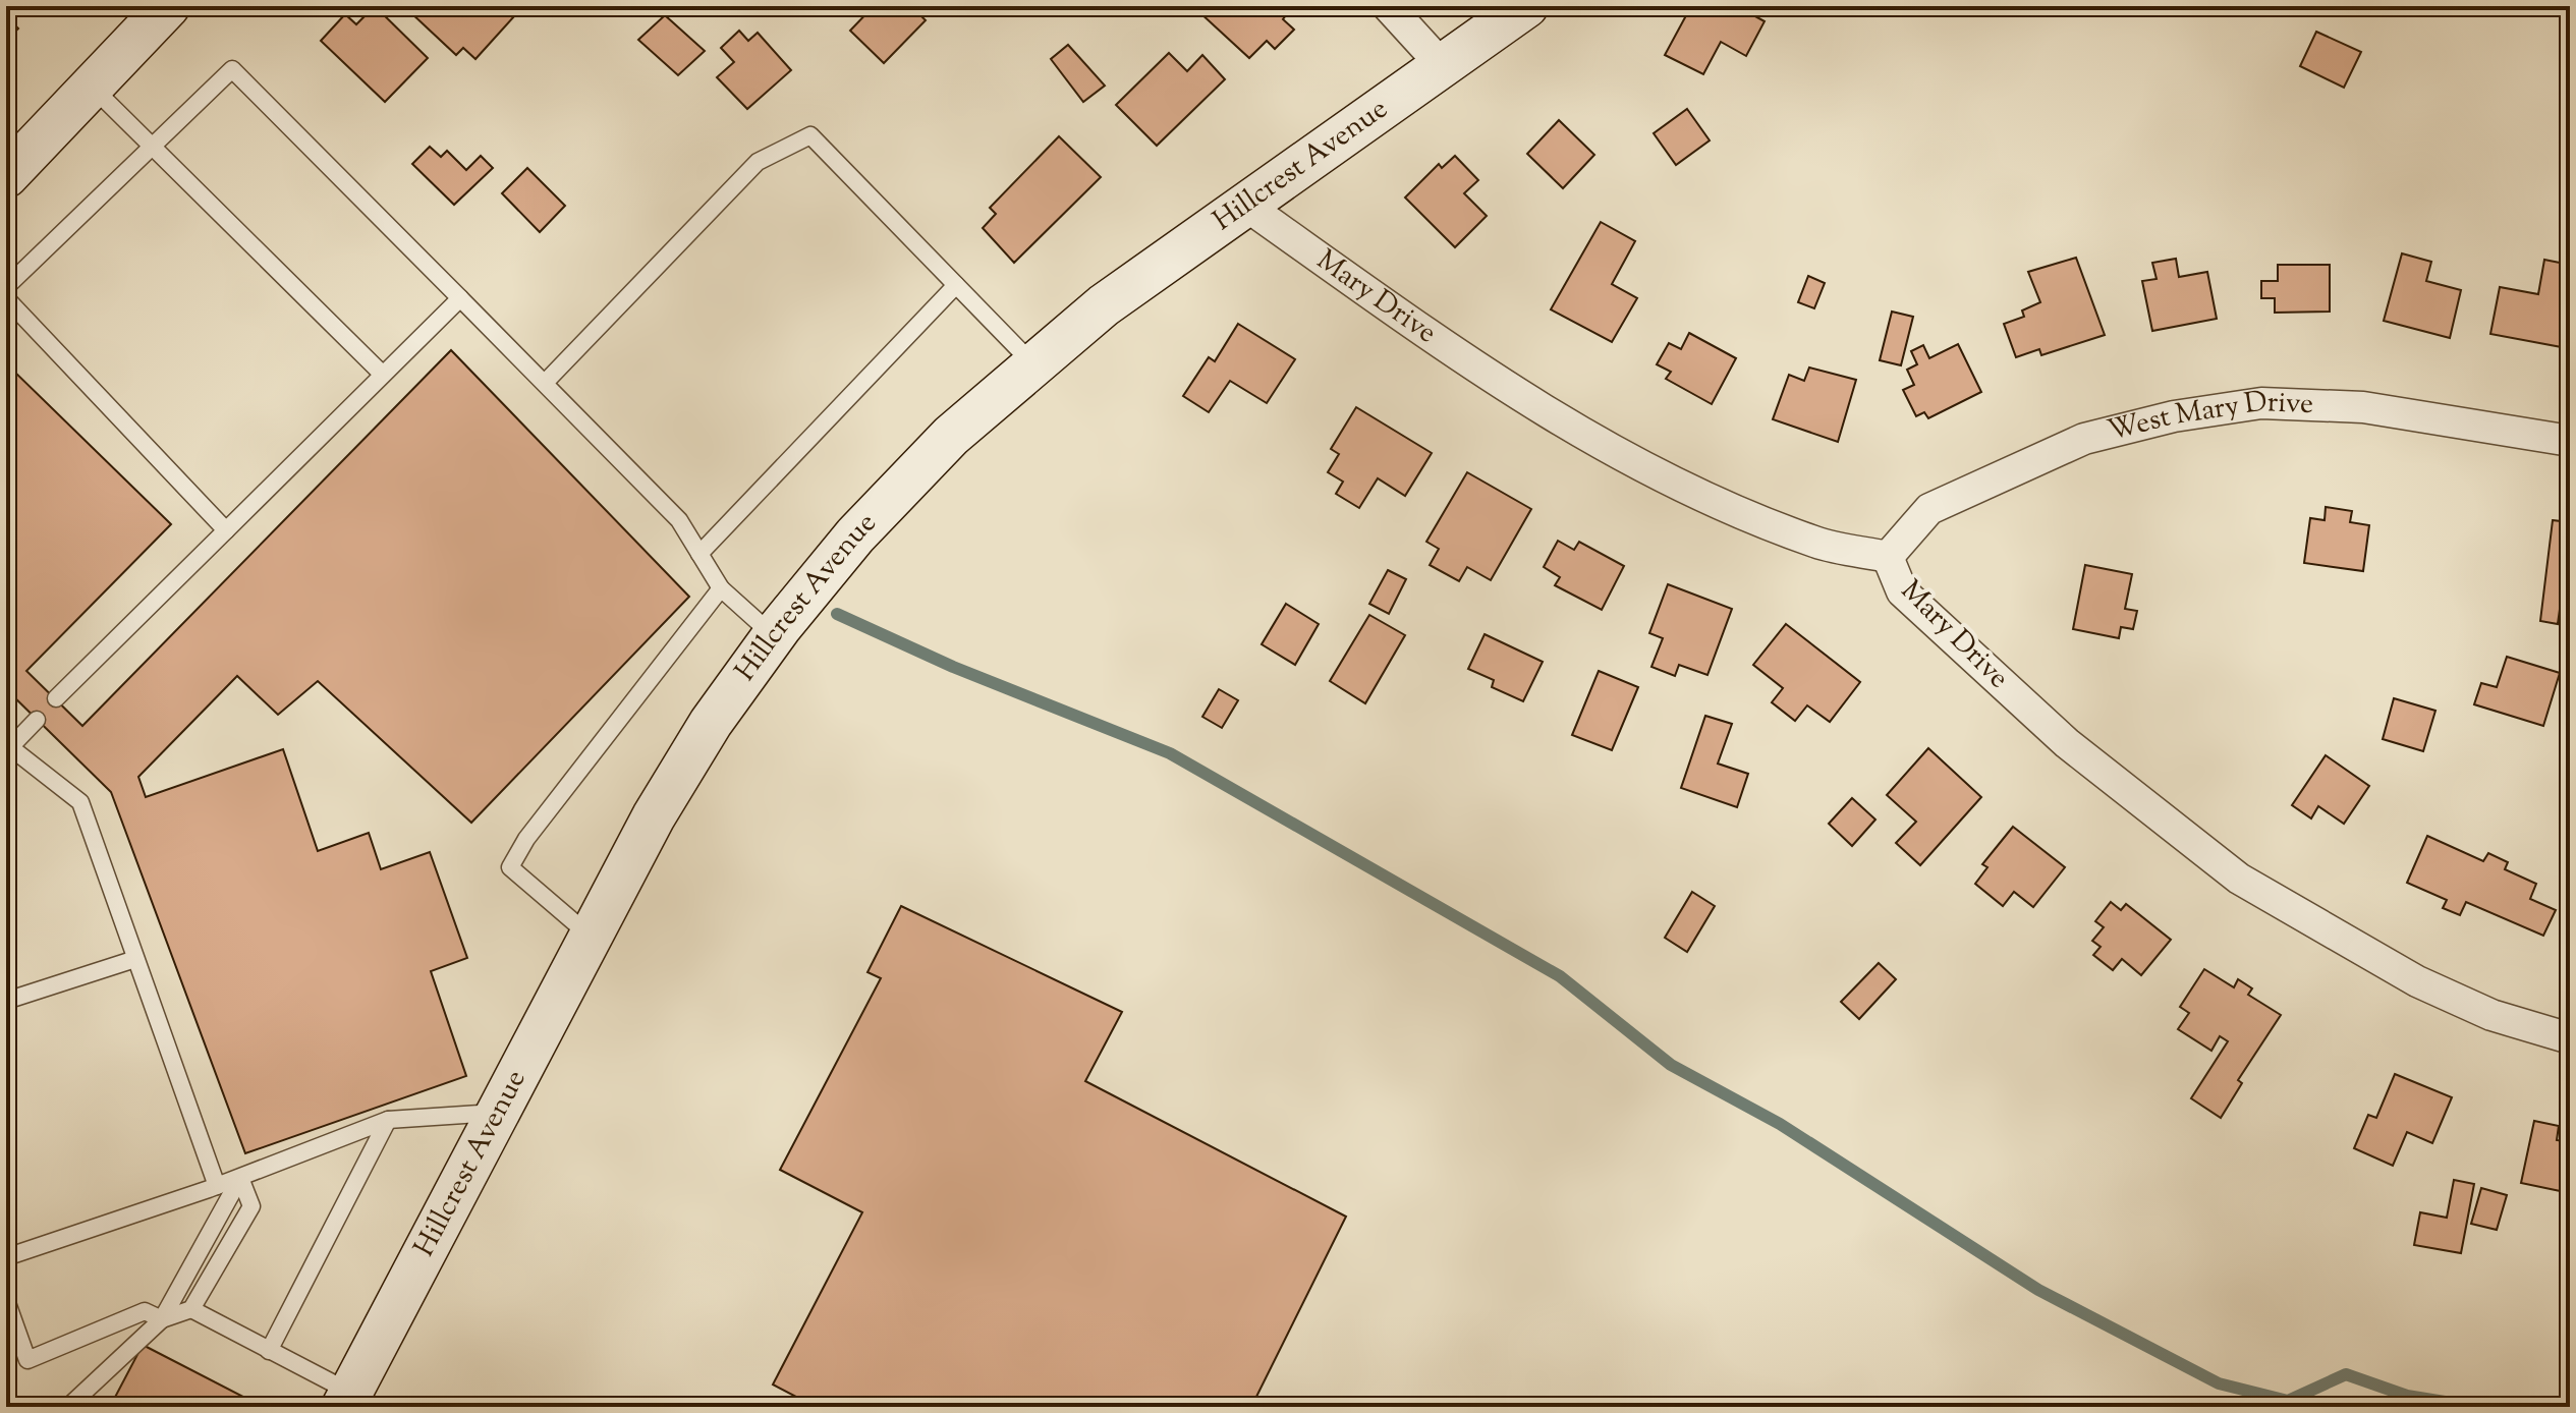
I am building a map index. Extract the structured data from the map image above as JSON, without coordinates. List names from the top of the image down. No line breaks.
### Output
{"streets":{"street":["Hillcrest Avenue","Mary Drive","West Mary Drive"]},"crossings":[["Hillcrest Avenue","Mary Drive"],["Mary Drive","West Mary Drive"]]}
